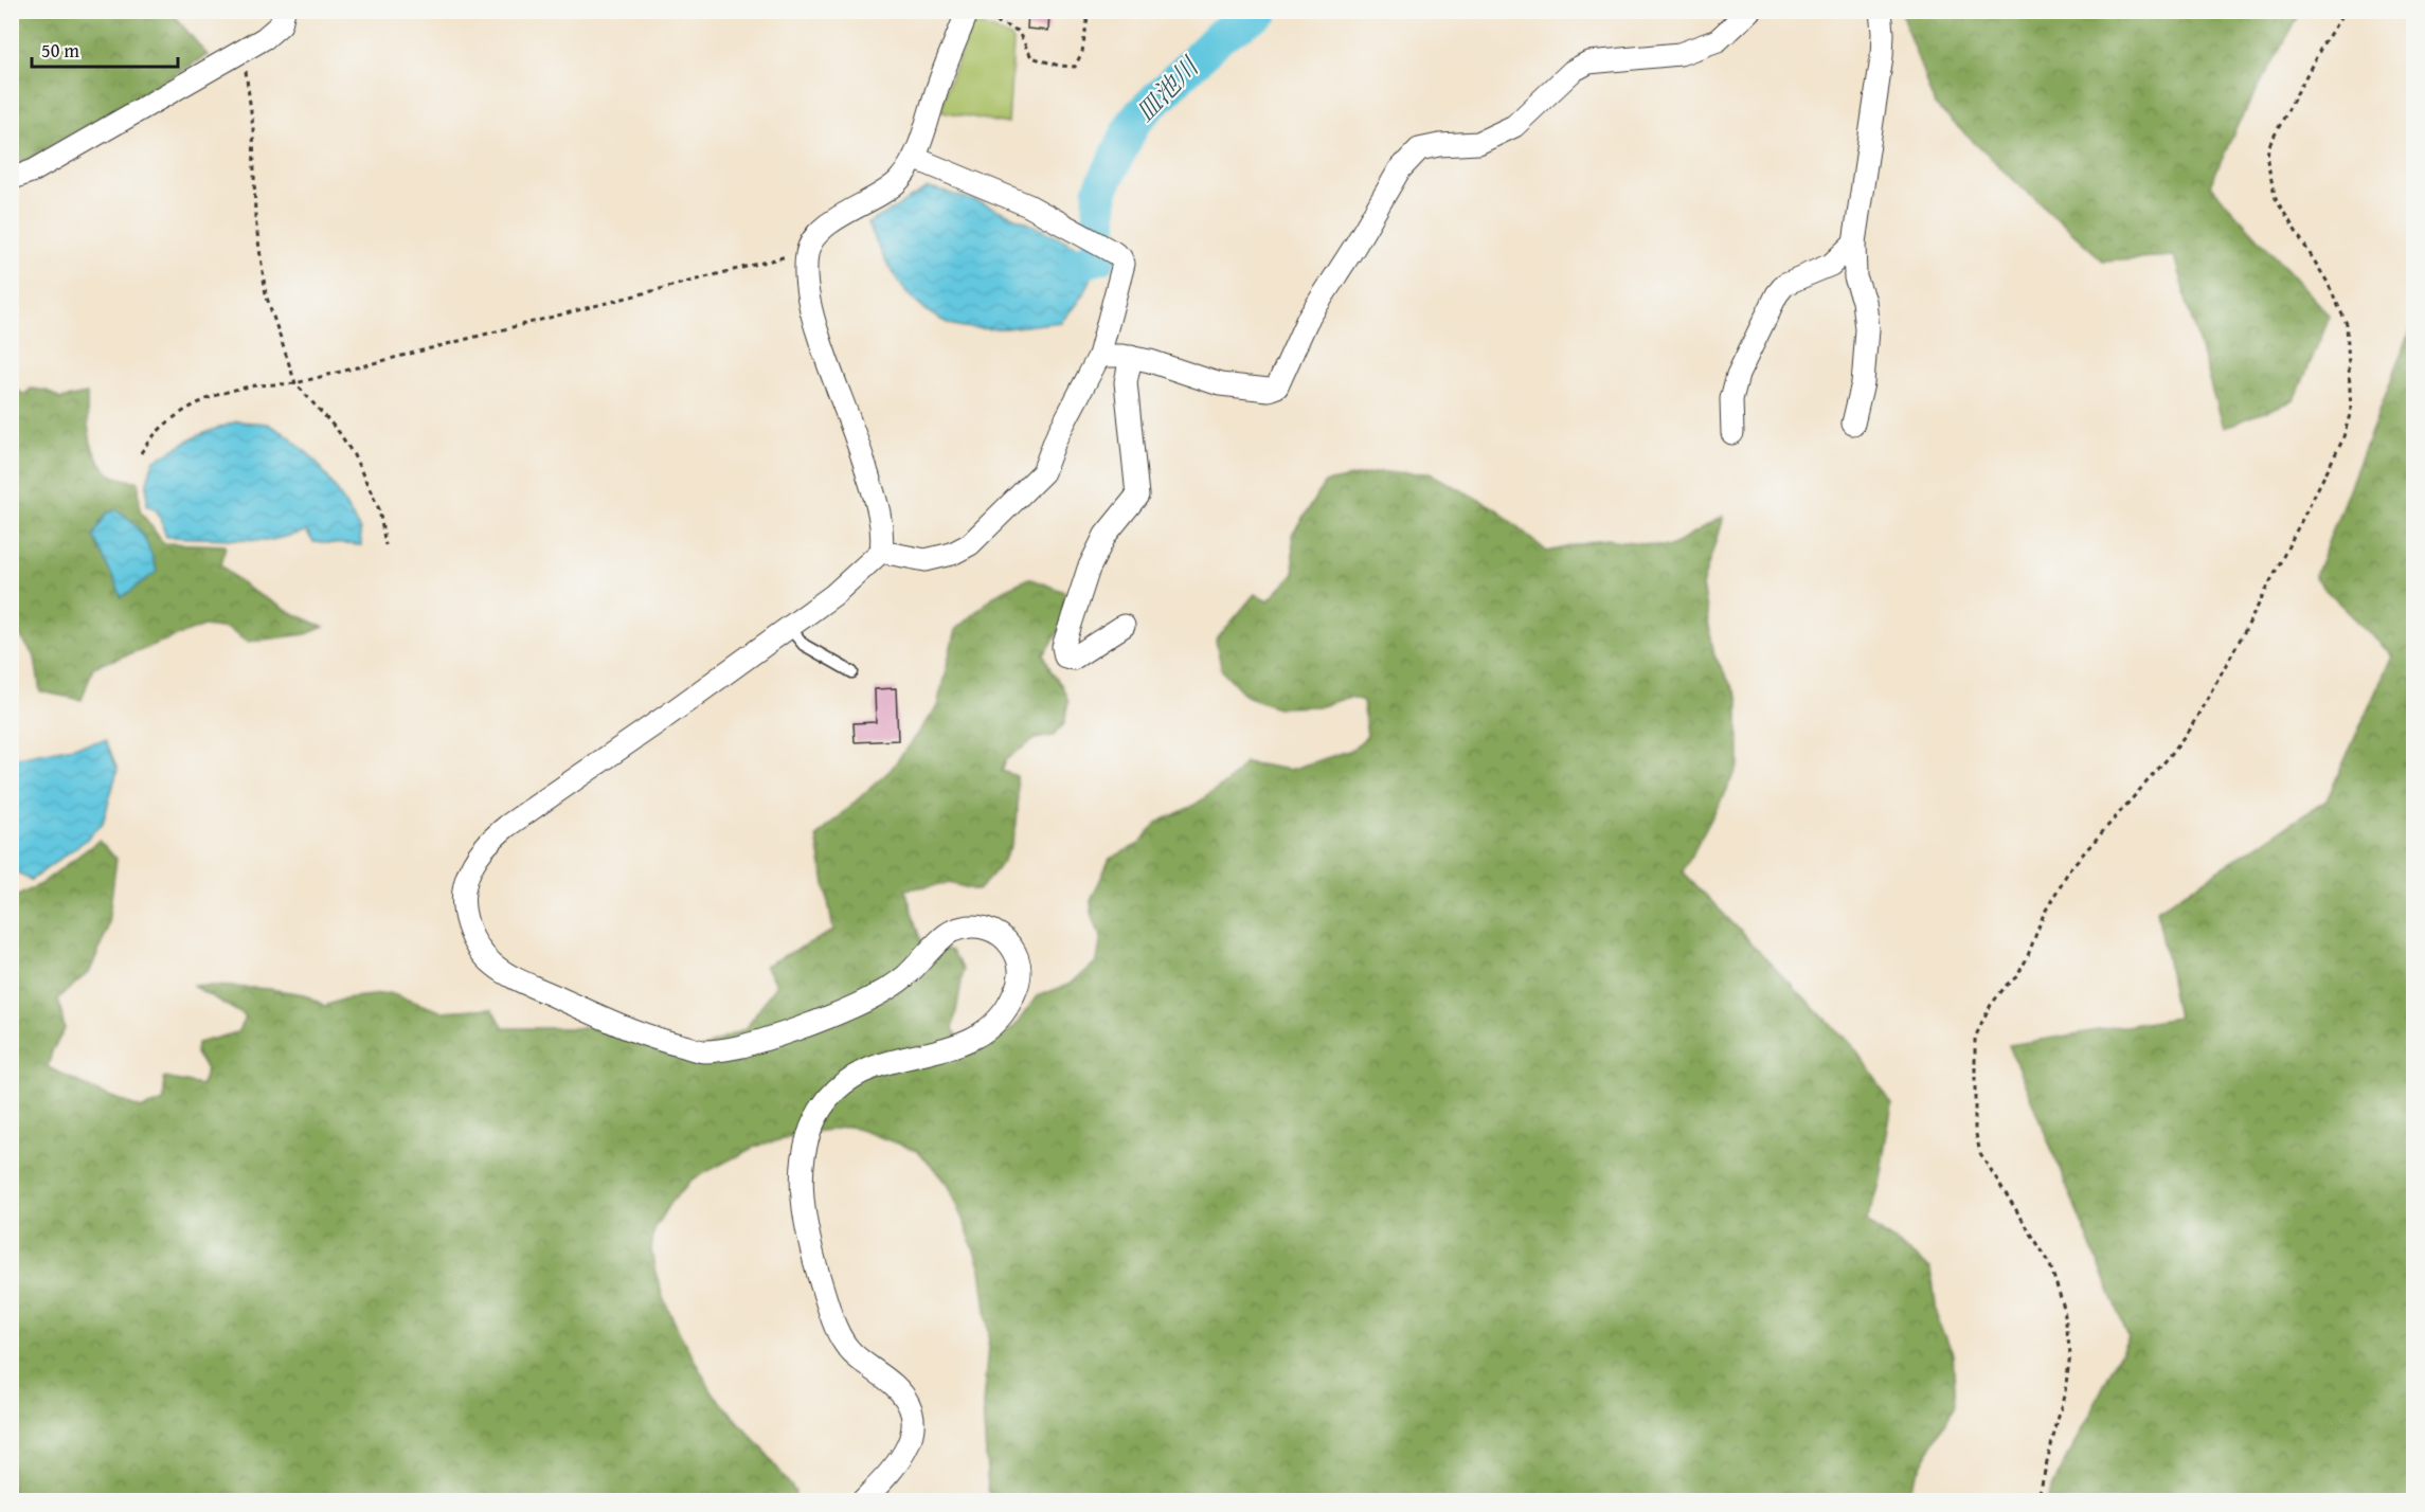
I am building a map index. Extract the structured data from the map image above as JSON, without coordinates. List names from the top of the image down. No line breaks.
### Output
{"water":["皿池川"],"scale_bar":"50 m"}
